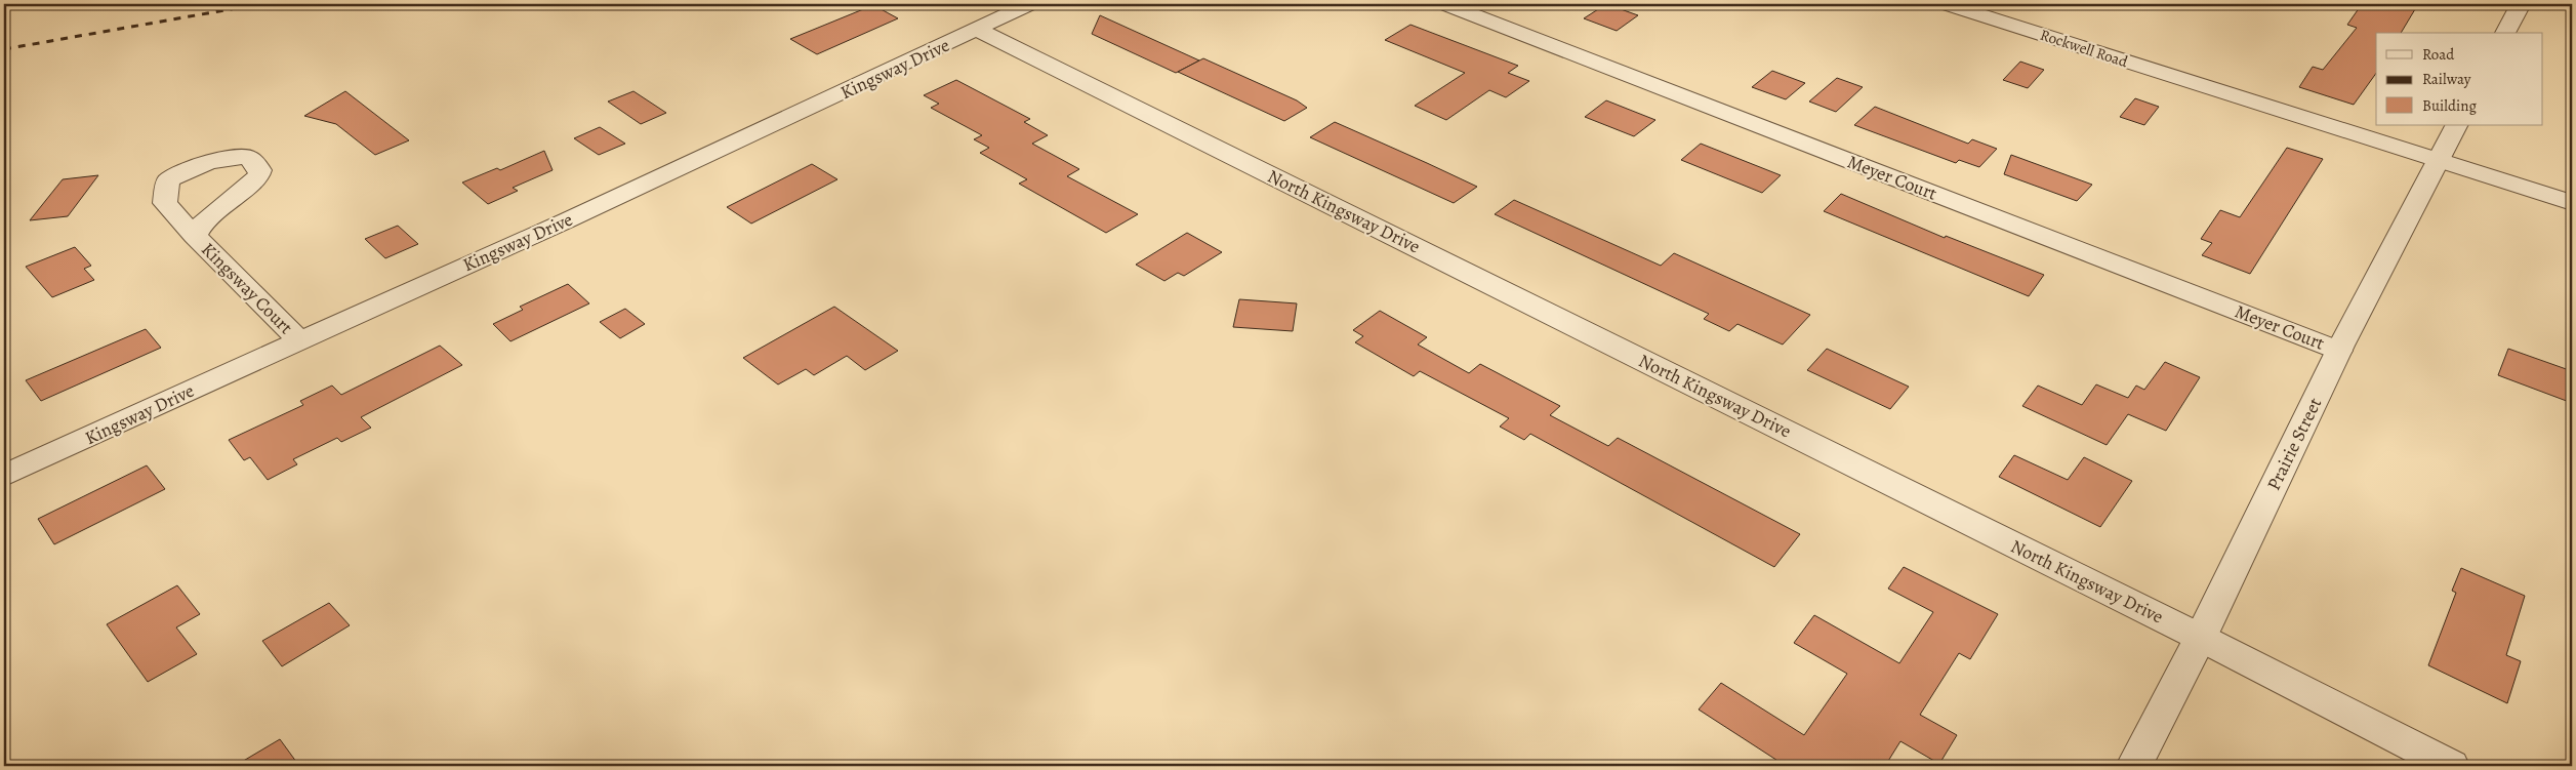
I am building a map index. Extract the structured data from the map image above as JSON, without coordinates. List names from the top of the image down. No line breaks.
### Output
{"streets":{"street":["Rockwell Road","Kingsway Drive","Meyer Court","North Kingsway Drive","Kingsway Court","Prairie Street"]},"crossings":[["Rockwell Road","Prairie Street"],["Kingsway Drive","North Kingsway Drive"],["Kingsway Drive","Kingsway Court"],["Meyer Court","Prairie Street"],["North Kingsway Drive","Prairie Street"]],"legend":["Road","Railway","Building"]}
